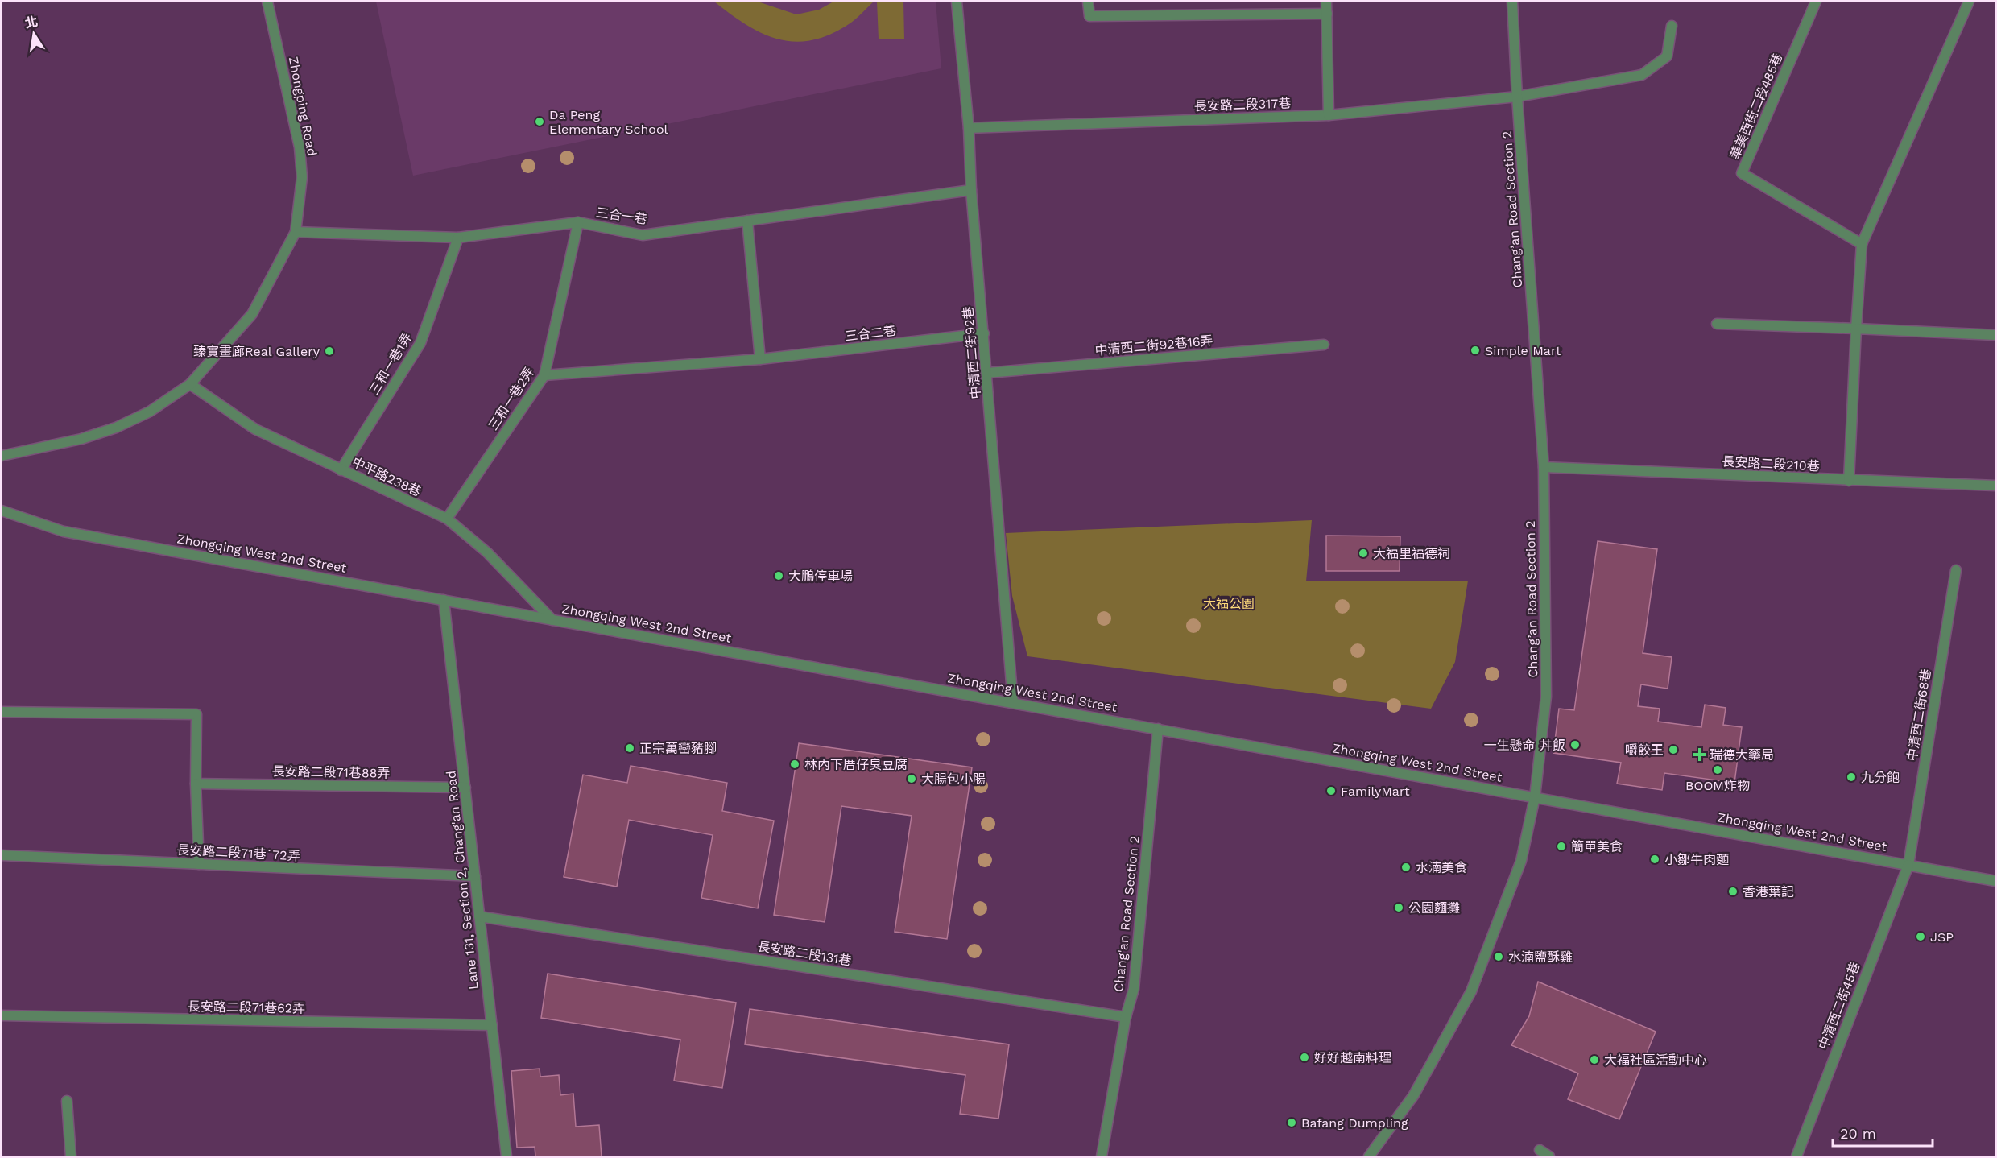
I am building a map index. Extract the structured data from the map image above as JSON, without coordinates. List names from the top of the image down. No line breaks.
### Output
{"streets":{"street":["長安路二段317巷","Zhongping Road","華美西街二段485巷","Chang’an Road Section 2","三合一巷","三合二巷","中清西二街92巷16弄","中清西二街92巷","三和一巷1弄","三和一巷2弄","長安路二段210巷","中平路238巷","Zhongqing West 2nd Street","中清西二街68巷","長安路二段71巷88弄","長安路二段71巷˙72弄","Lane 131, Section 2, Chang'an Road","Chang'an Road Section 2","長安路二段131巷","中清西二街45巷","長安路二段71巷62弄"]},"crossings":[["長安路二段317巷","Chang’an Road Section 2"],["長安路二段317巷","中清西二街92巷"],["Zhongping Road","三合一巷"],["Zhongping Road","中平路238巷"],["Chang’an Road Section 2","長安路二段210巷"],["Chang’an Road Section 2","Zhongqing West 2nd Street"],["三合一巷","中清西二街92巷"],["三合一巷","三和一巷1弄"],["三合一巷","三和一巷2弄"],["三合二巷","中清西二街92巷"],["三合二巷","三和一巷2弄"],["中清西二街92巷16弄","中清西二街92巷"],["中清西二街92巷","Zhongqing West 2nd Street"],["三和一巷1弄","中平路238巷"],["三和一巷2弄","中平路238巷"],["中平路238巷","Zhongqing West 2nd Street"],["Zhongqing West 2nd Street","中清西二街68巷"],["Zhongqing West 2nd Street","Lane 131, Section 2, Chang'an Road"],["Zhongqing West 2nd Street","Chang'an Road Section 2"],["Zhongqing West 2nd Street","中清西二街45巷"],["中清西二街68巷","中清西二街45巷"],["長安路二段71巷88弄","Lane 131, Section 2, Chang'an Road"],["長安路二段71巷˙72弄","Lane 131, Section 2, Chang'an Road"],["Lane 131, Section 2, Chang'an Road","長安路二段131巷"],["Lane 131, Section 2, Chang'an Road","長安路二段71巷62弄"],["Chang'an Road Section 2","長安路二段131巷"]],"parks":["大福公園"],"places":{"other":["Da Peng Elementary School","Simple Mart","臻實畫廊Real Gallery","大福里福德祠","大鵬停車場","一生懸命 丼飯","正宗萬巒豬腳","嚼餃王","林內下厝仔臭豆腐","BOOM炸物","九分飽","大腸包小腸","FamilyMart","簡單美食","小鄒牛肉麵","水湳美食","香港葉記","公園麵攤","JSP","水湳鹽酥雞","好好越南料理","大福社區活動中心","Bafang Dumpling"],"health":["瑞德大藥局"]},"scale_bar":"20 m","north":"top"}
